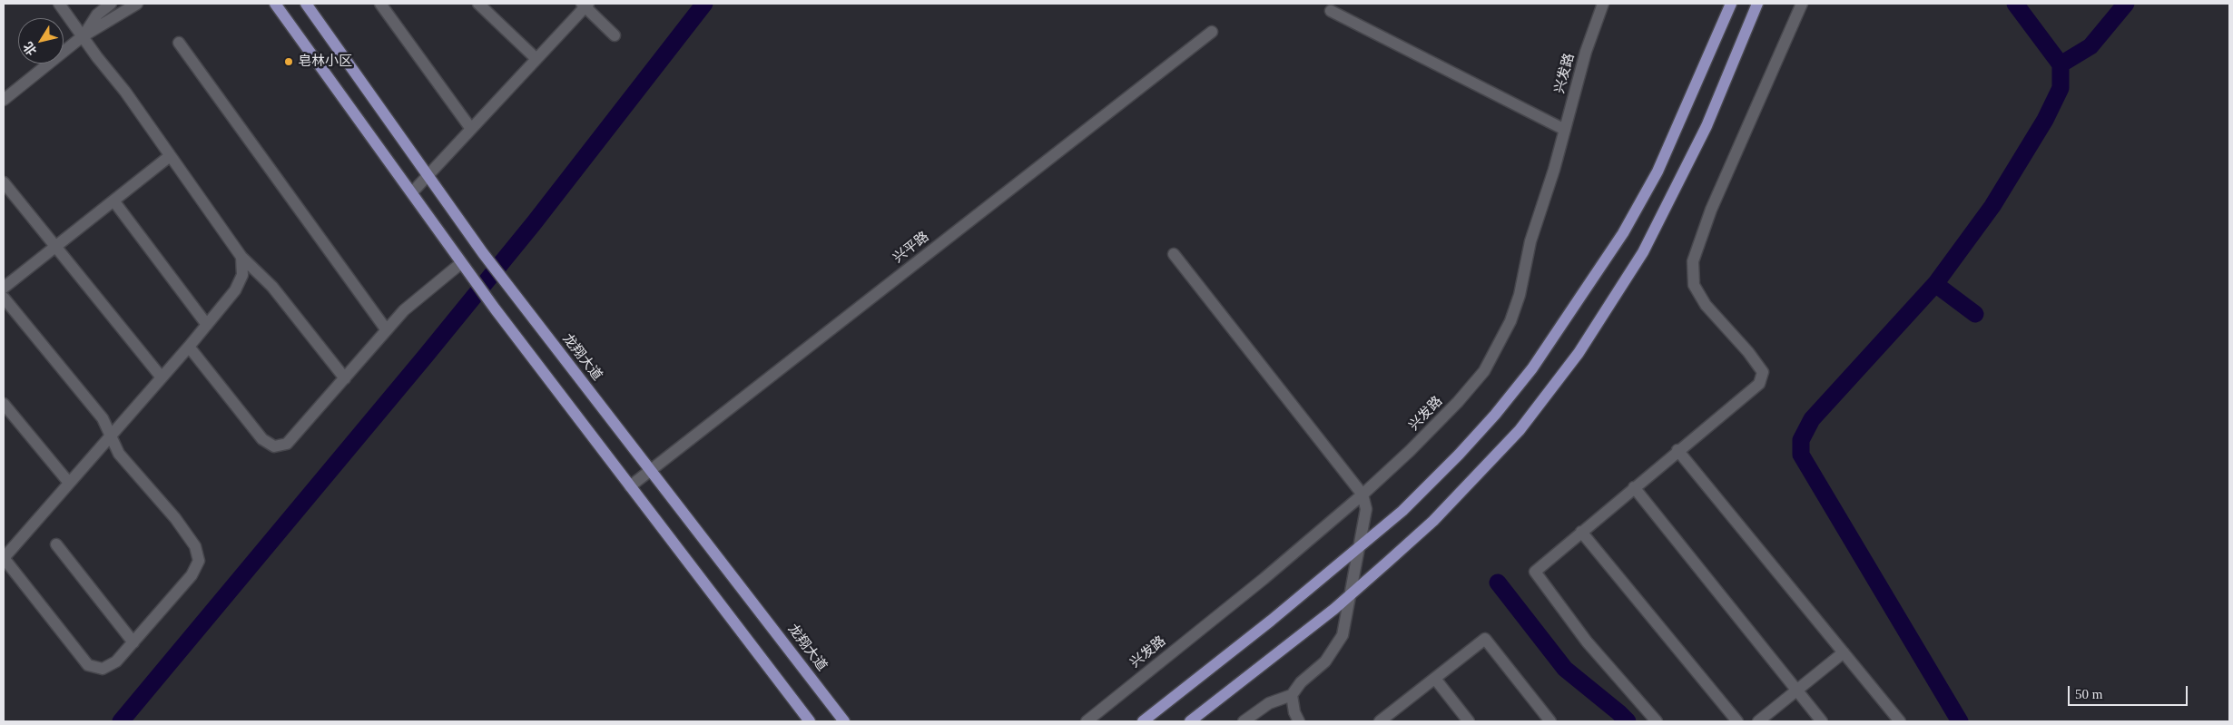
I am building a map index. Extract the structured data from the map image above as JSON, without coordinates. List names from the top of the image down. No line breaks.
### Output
{"streets":{"main road":["龙翔大道"],"street":["兴发路","兴平路"]},"crossings":[["兴平路","龙翔大道"]],"places":["皂林小区"],"scale_bar":"50 m","north":"bottom left"}
